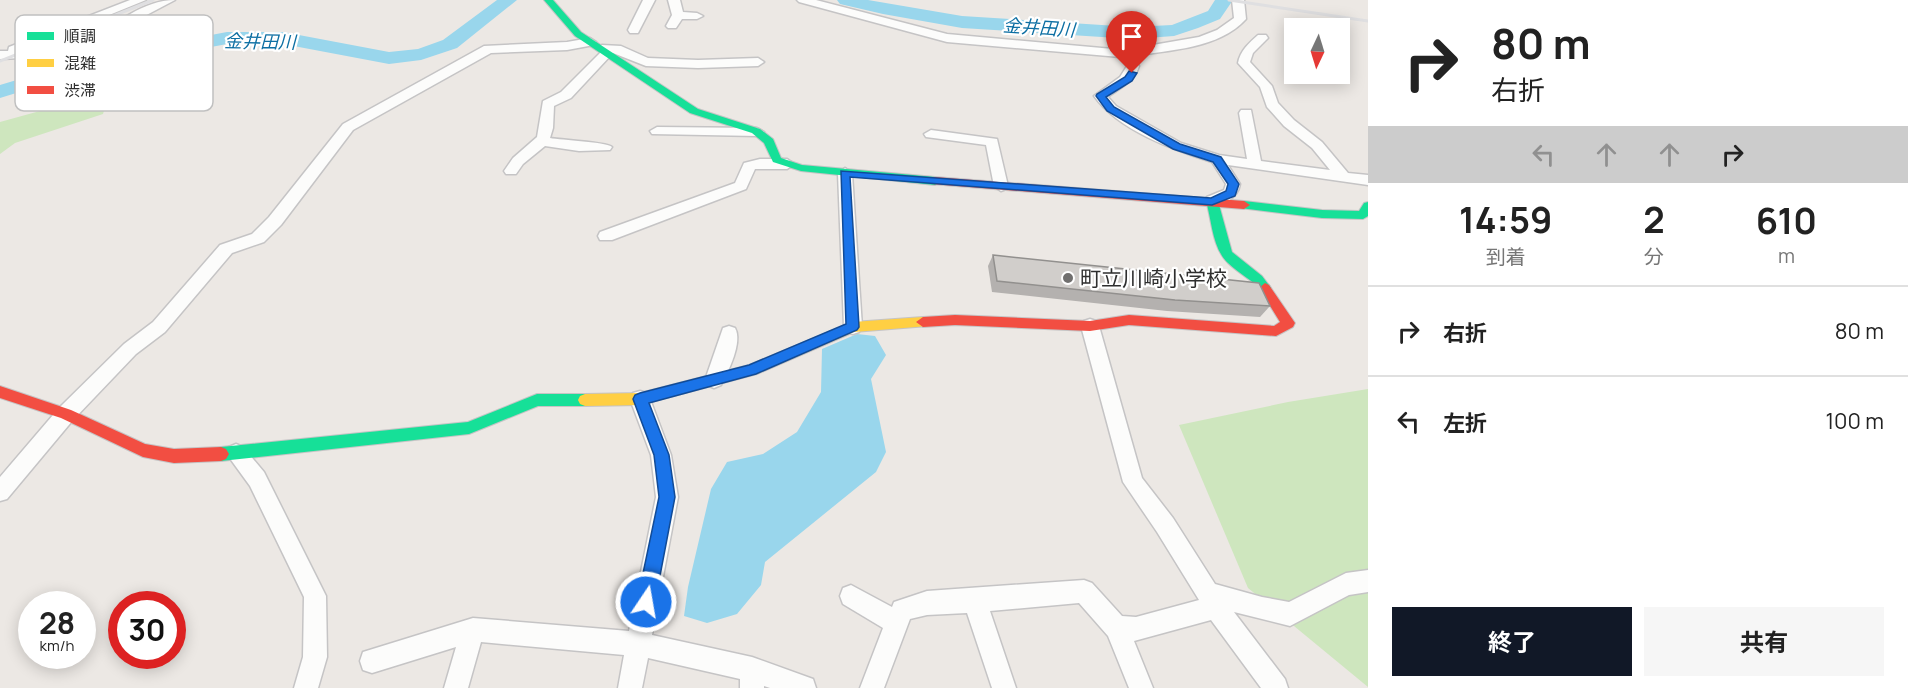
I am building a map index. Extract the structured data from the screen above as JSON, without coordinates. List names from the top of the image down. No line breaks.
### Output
{"water":["金井田川"],"places":["町立川崎小学校"],"legend":["順調","混雑","渋滞"],"north":"bottom","page":{"turn":["80 m","右折"],"eta":["14:59","到着","2","分","610","m"],"list":[{"name":"右折","value":"80 m"},{"name":"左折","value":"100 m"}],"speed":"28 km/h","limit":"30","buttons":["終了","共有"]}}
